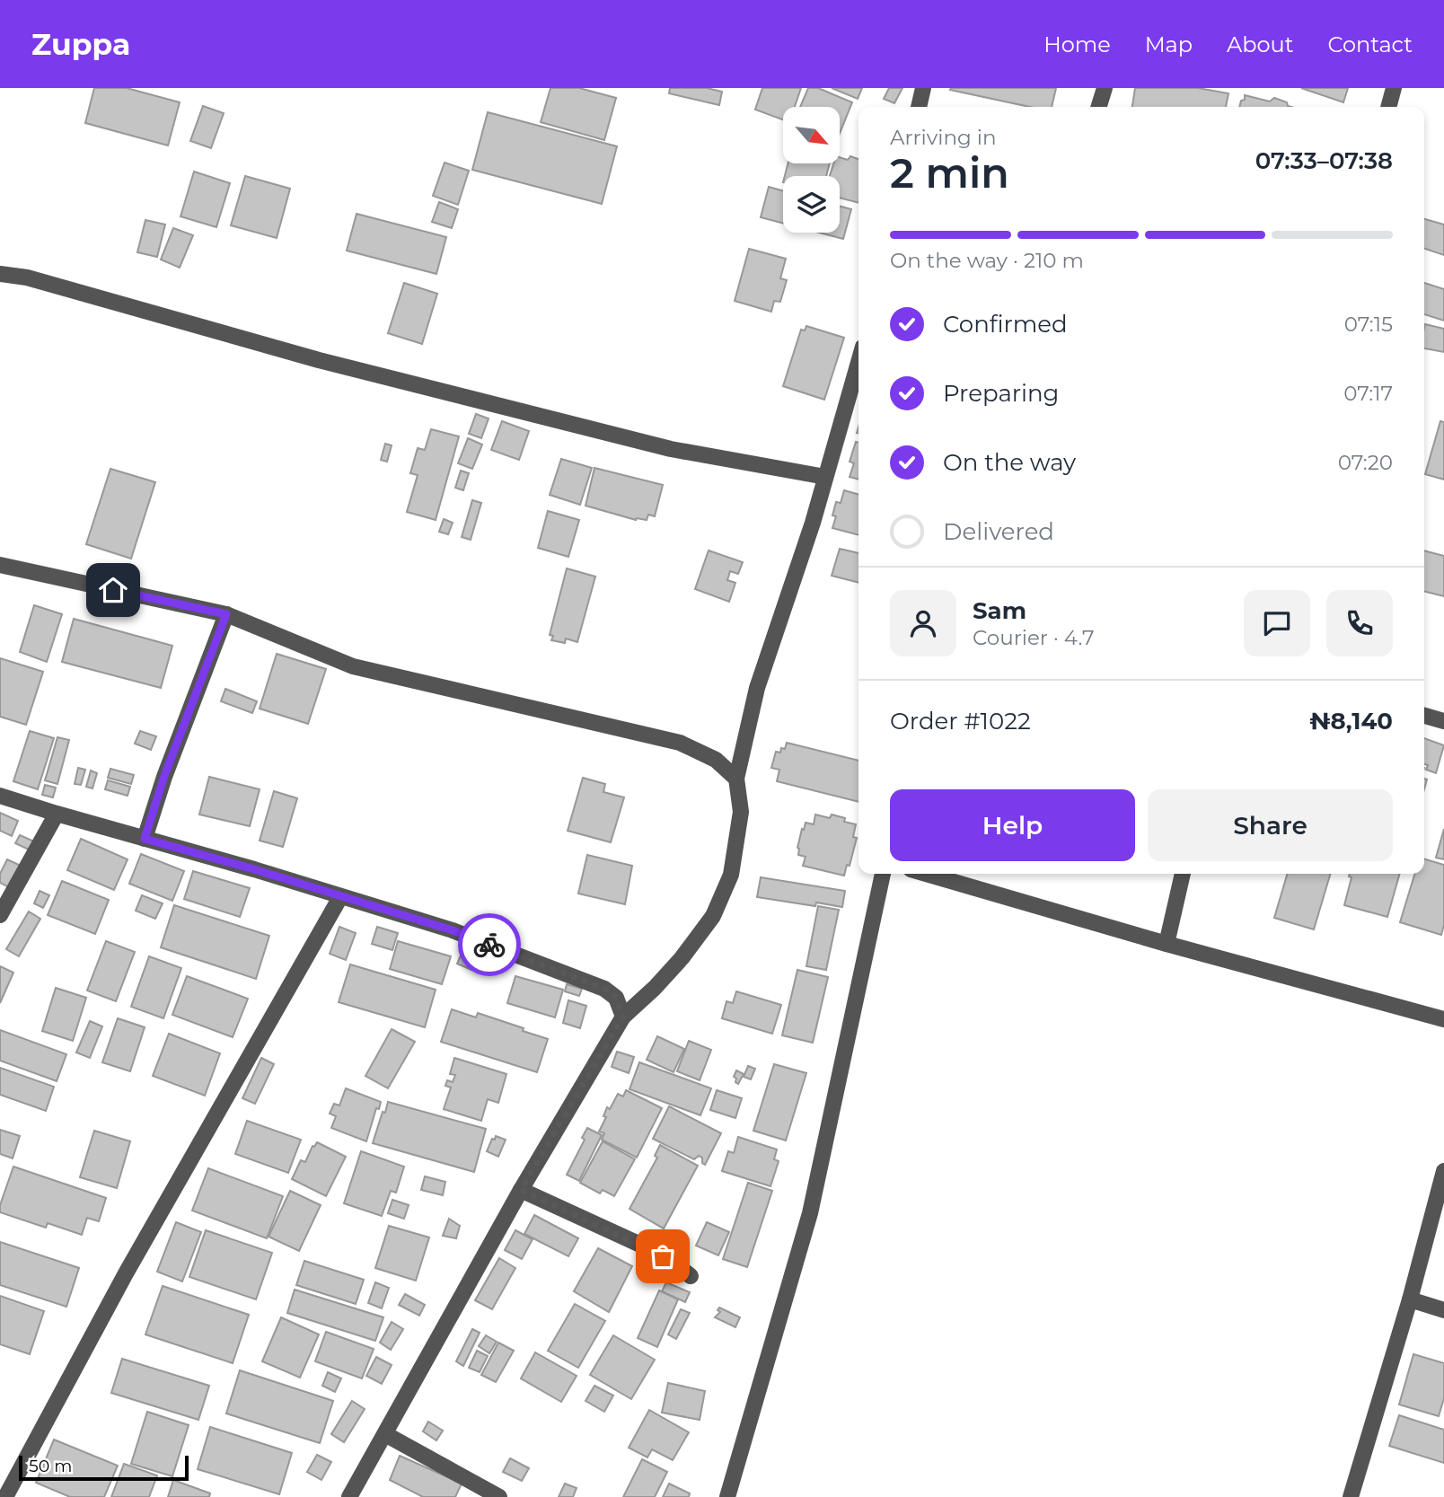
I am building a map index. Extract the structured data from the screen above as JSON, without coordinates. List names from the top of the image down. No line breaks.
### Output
{"scale_bar":"50 m","north":"bottom right","page":{"header":"Zuppa","nav":["Home","Map","About","Contact"],"heading":["2 min","Arriving in","07:33–07:38"],"panel":["Sam","Courier · 4.7","Order #1022","₦8,140"],"bar":"On the way · 210 m","list":[["Confirmed","07:15"],["Preparing","07:17"],["On the way","07:20"],"Delivered"],"buttons":["Help","Share"],"scale":"50 m"}}
